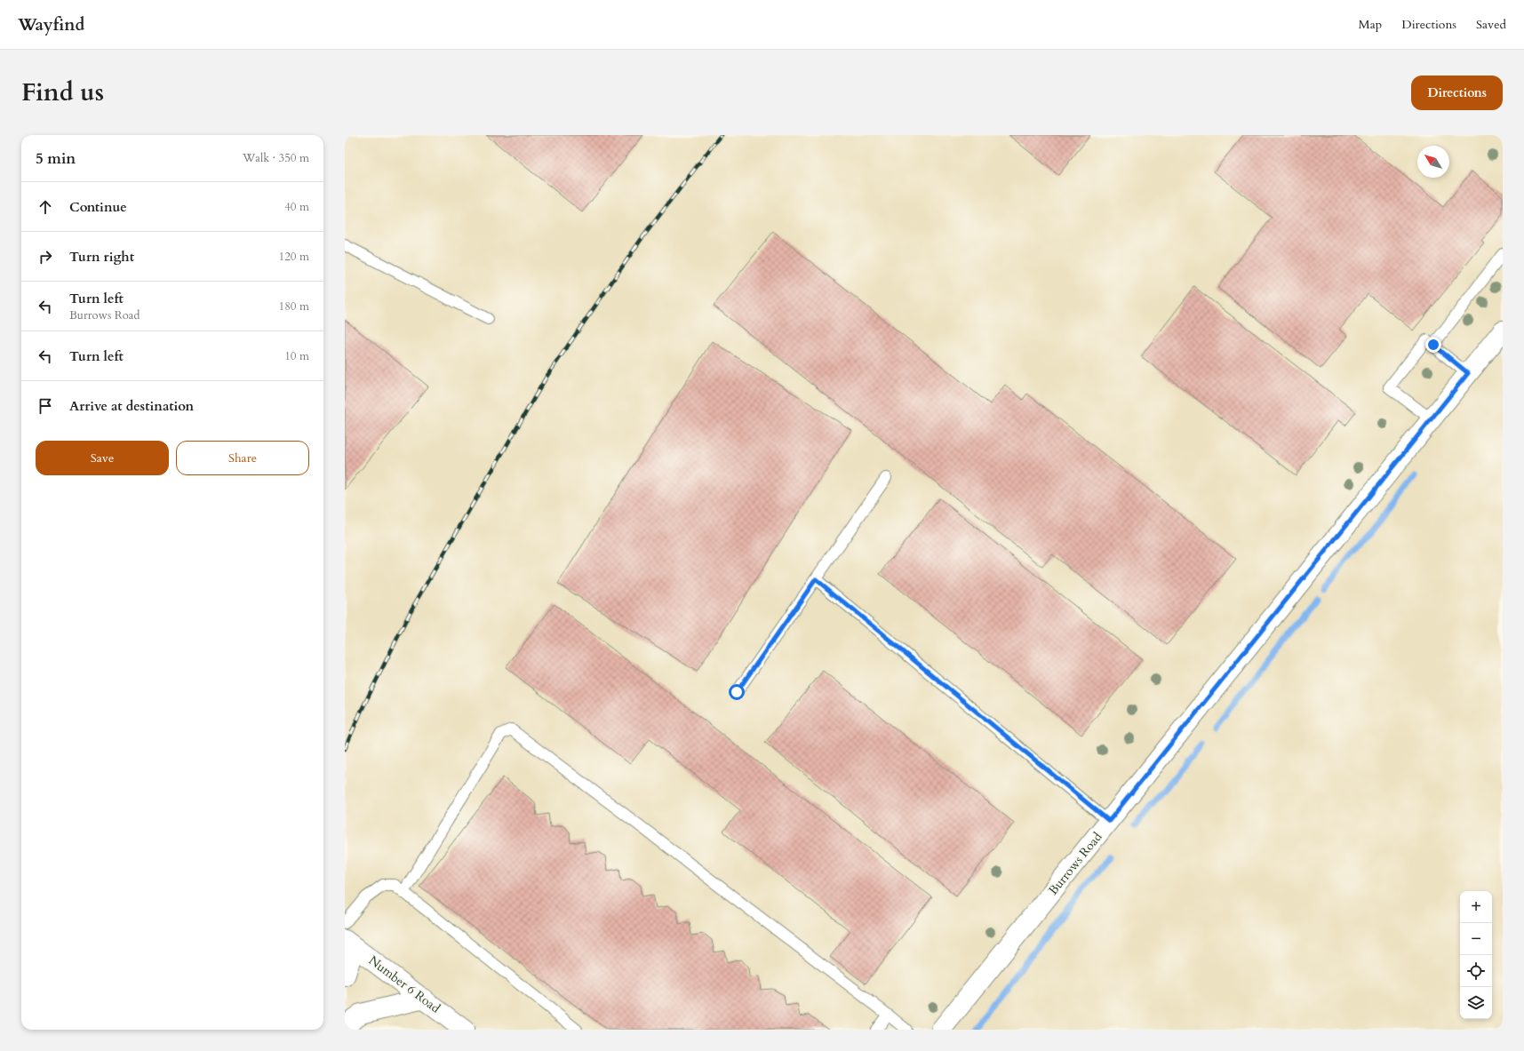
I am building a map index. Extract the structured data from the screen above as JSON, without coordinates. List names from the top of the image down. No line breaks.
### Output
{"streets":{"street":["Burrows Road","Number 6 Road"]},"north":"top left","page":{"header":"Wayfind","nav":["Map","Directions","Saved"],"title":"Find us","buttons":["Directions",["Save","Share"]],"heading":["5 min","Walk · 350 m"],"list":[["Continue","40 m"],["Turn right","120 m"],["Turn left","Burrows Road","180 m"],["Turn left","10 m"],"Arrive at destination"],"map_buttons":["+","−"]}}
